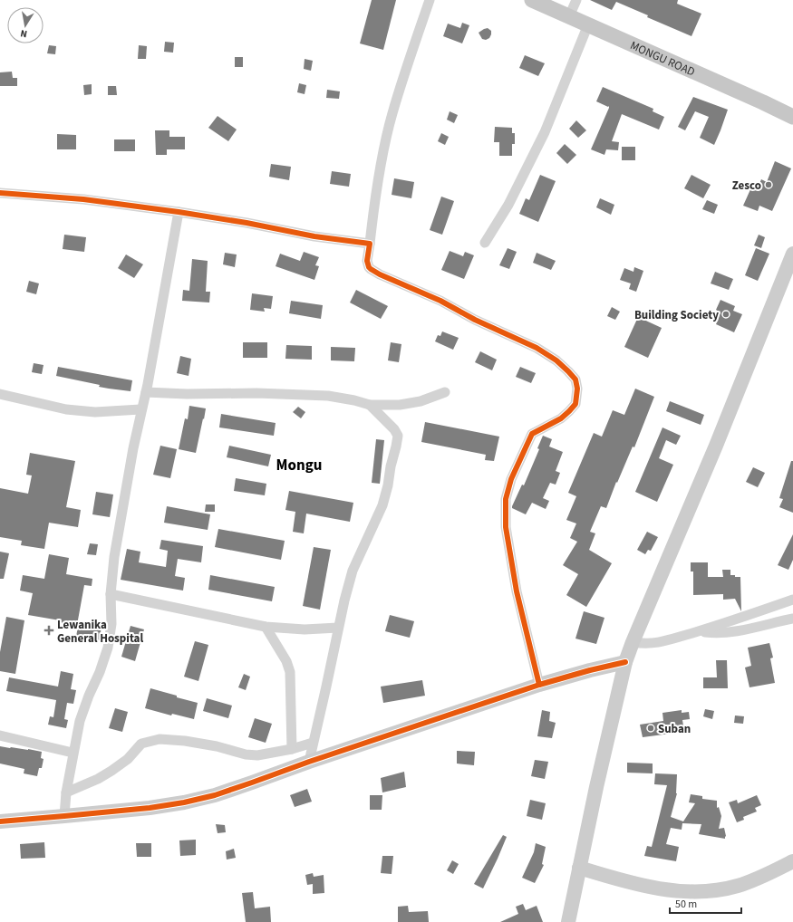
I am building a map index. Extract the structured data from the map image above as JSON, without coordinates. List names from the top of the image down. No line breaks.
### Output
{"streets":{"main road":["MONGU ROAD"]},"districts":["Mongu"],"places":{"other":["Zesco","Building Society","Suban"],"health":["Lewanika General Hospital"]},"scale_bar":"50 m","north":"bottom"}
